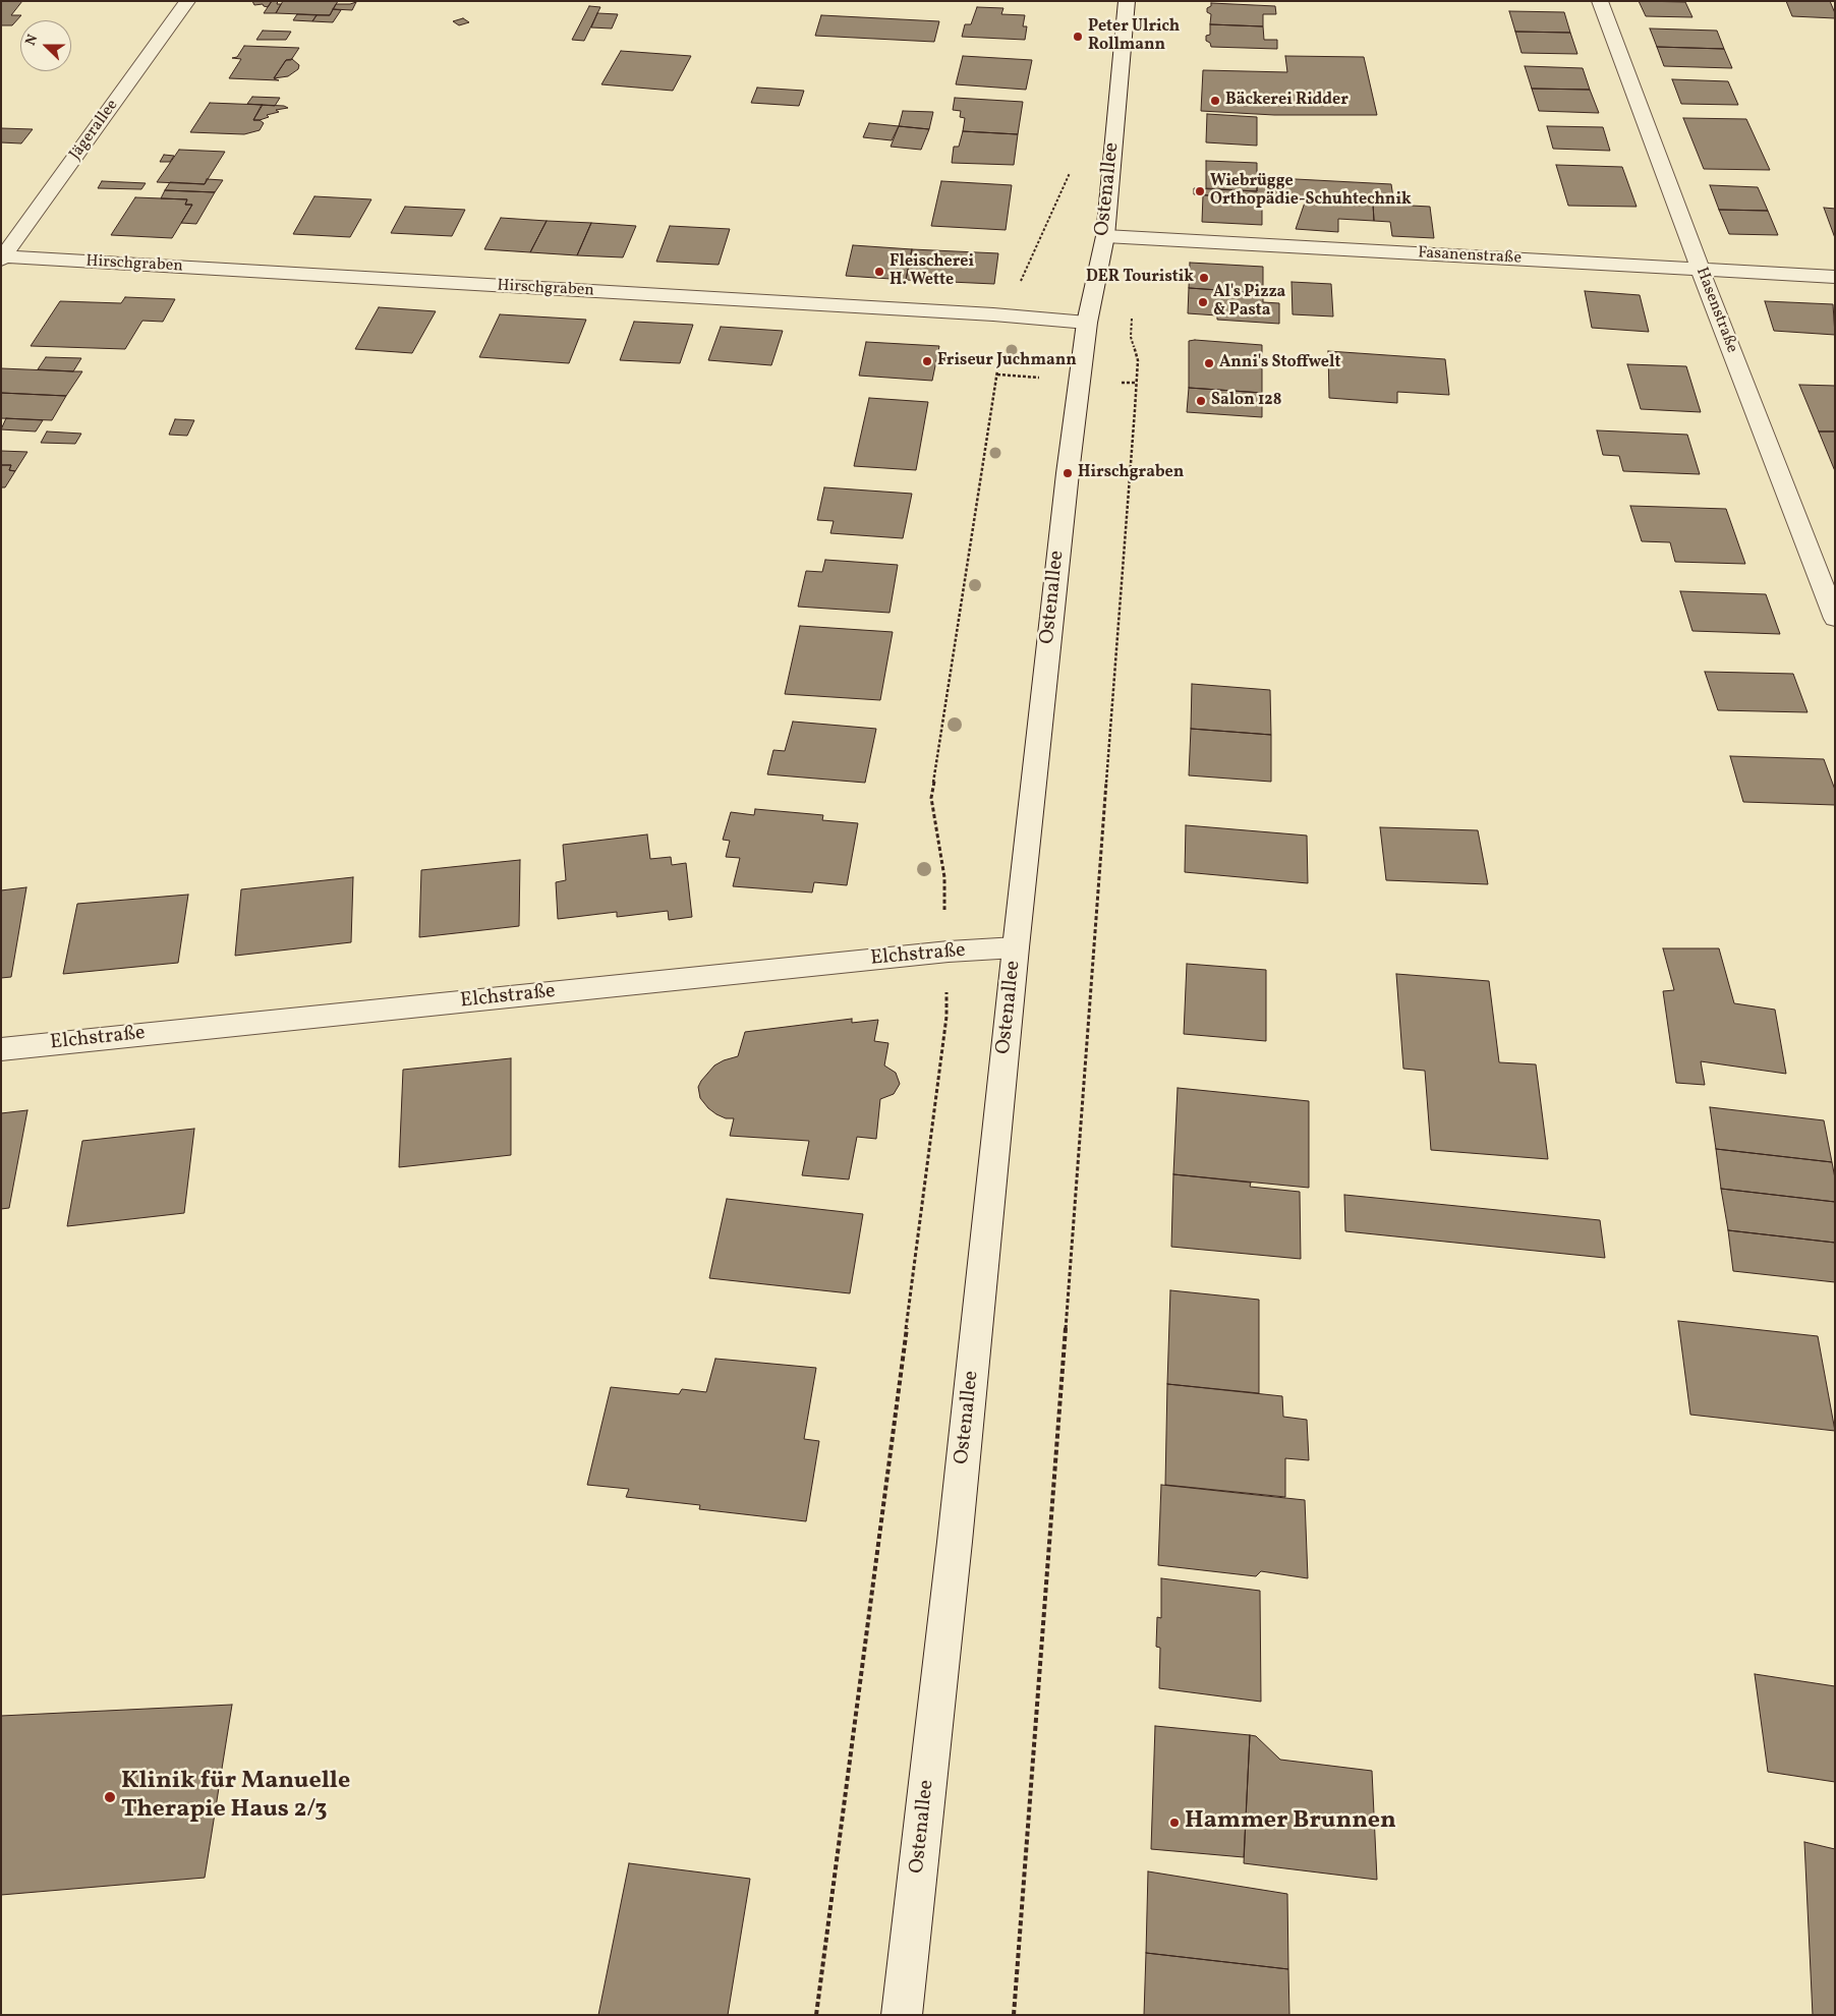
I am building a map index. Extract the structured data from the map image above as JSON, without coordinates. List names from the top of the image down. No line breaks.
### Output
{"streets":{"street":["Jägerallee","Ostenallee","Fasanenstraße","Hirschgraben","Hasenstraße","Elchstraße"]},"crossings":[["Jägerallee","Hirschgraben"],["Ostenallee","Fasanenstraße"],["Ostenallee","Hirschgraben"],["Ostenallee","Elchstraße"],["Fasanenstraße","Hasenstraße"]],"places":["Peter Ulrich Rollmann","Bäckerei Ridder","Wiebrügge Orthopädie-Schuhtechnik","Fleischerei H. Wette","DER Touristik","Al's Pizza & Pasta","Friseur Juchmann","Anni's Stoffwelt","Salon 128","Hirschgraben","Klinik für Manuelle Therapie Haus 2/3","Hammer Brunnen"],"north":"left"}
